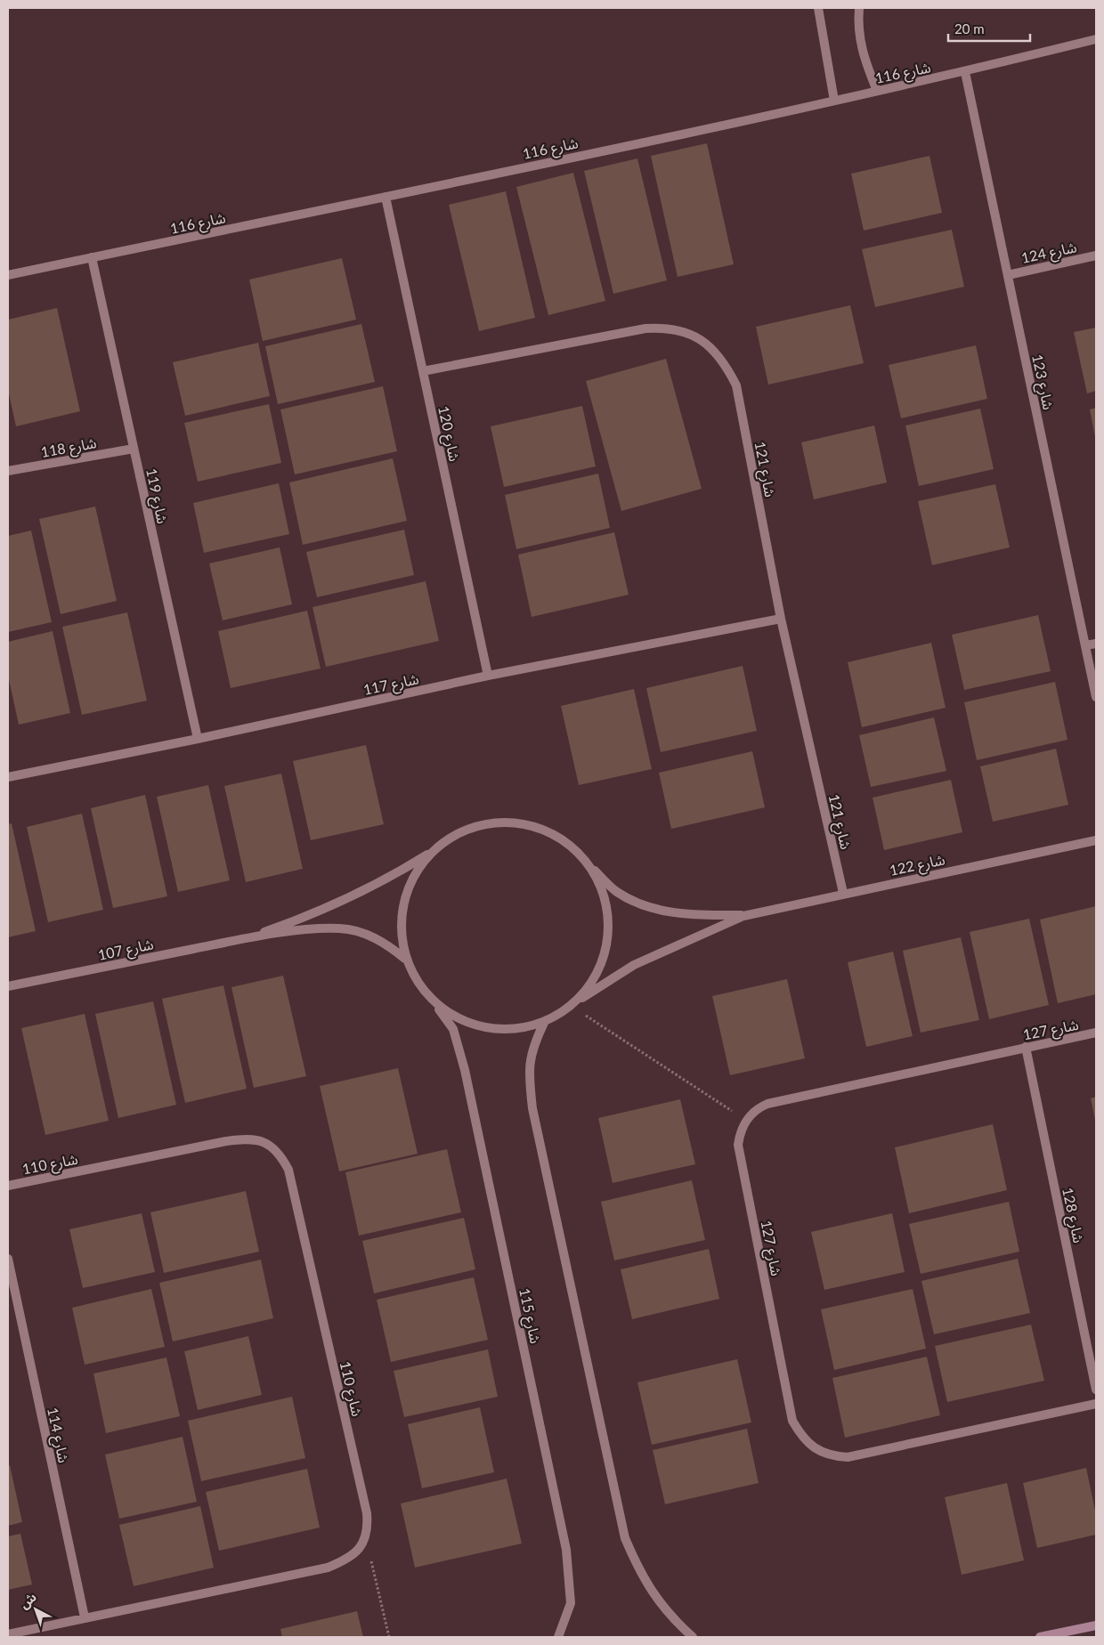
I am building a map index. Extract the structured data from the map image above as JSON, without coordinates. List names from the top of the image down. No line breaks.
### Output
{"streets":{"street":["شارع 116","شارع 124","شارع 123","شارع 120","شارع 118","شارع 121","شارع 119","شارع 117","شارع 122","شارع 107","شارع 127","شارع 110","شارع 128","شارع 115","شارع 114"]},"crossings":[["شارع 116","شارع 123"],["شارع 116","شارع 120"],["شارع 116","شارع 119"],["شارع 124","شارع 123"],["شارع 120","شارع 121"],["شارع 120","شارع 117"],["شارع 118","شارع 119"],["شارع 121","شارع 117"],["شارع 121","شارع 122"],["شارع 119","شارع 117"],["شارع 122","شارع 107"],["شارع 127","شارع 128"]],"scale_bar":"20 m","north":"top left"}
